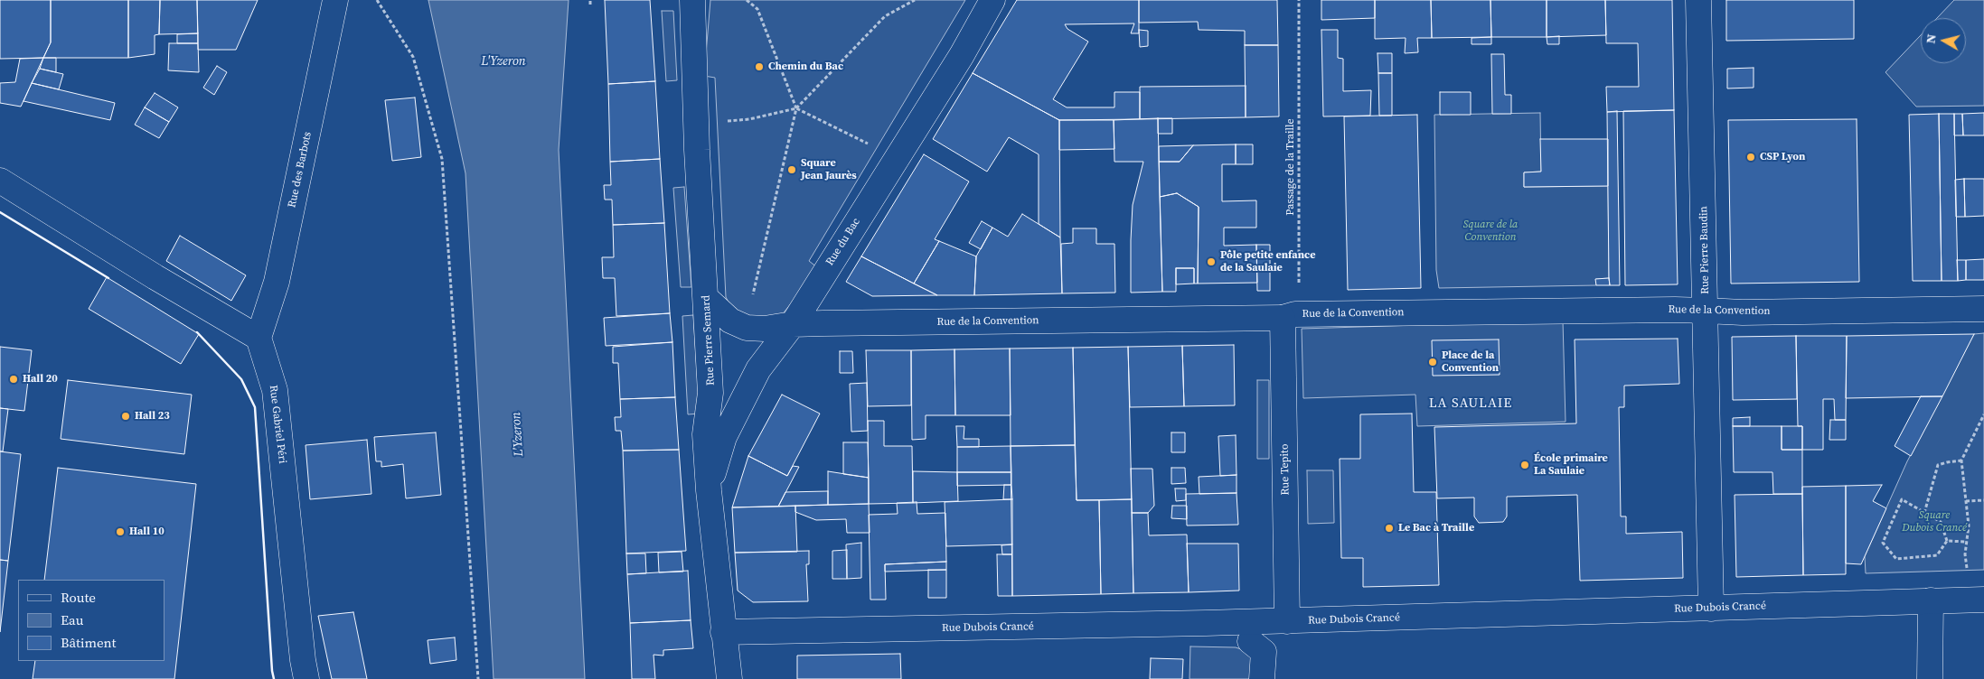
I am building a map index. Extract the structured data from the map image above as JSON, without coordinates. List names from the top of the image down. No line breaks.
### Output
{"streets":{"street":["Rue des Barbots","Rue du Bac","Rue Pierre Baudin","Rue de la Convention","Rue Pierre Semard","Rue Gabriel Péri","Rue Tepito","Rue Dubois Crancé"],"path":["Passage de la Traille"]},"crossings":[["Rue des Barbots","Rue Gabriel Péri"],["Rue du Bac","Rue de la Convention"],["Rue du Bac","Rue Pierre Semard"],["Rue Pierre Baudin","Rue de la Convention"],["Rue Pierre Baudin","Rue Dubois Crancé"],["Rue de la Convention","Rue Pierre Semard"],["Rue de la Convention","Rue Tepito"],["Rue Pierre Semard","Rue Dubois Crancé"],["Rue Tepito","Rue Dubois Crancé"]],"districts":["LA SAULAIE"],"water":["L'Yzeron"],"parks":["Square de la Convention","Square Dubois Crancé"],"places":["Chemin du Bac","CSP Lyon","Square Jean Jaurès","Pôle petite enfance de la Saulaie","Place de la Convention","Hall 20","Hall 23","École primaire La Saulaie","Le Bac à Traille","Hall 10"],"legend":["Route","Eau","Bâtiment"],"north":"left"}
